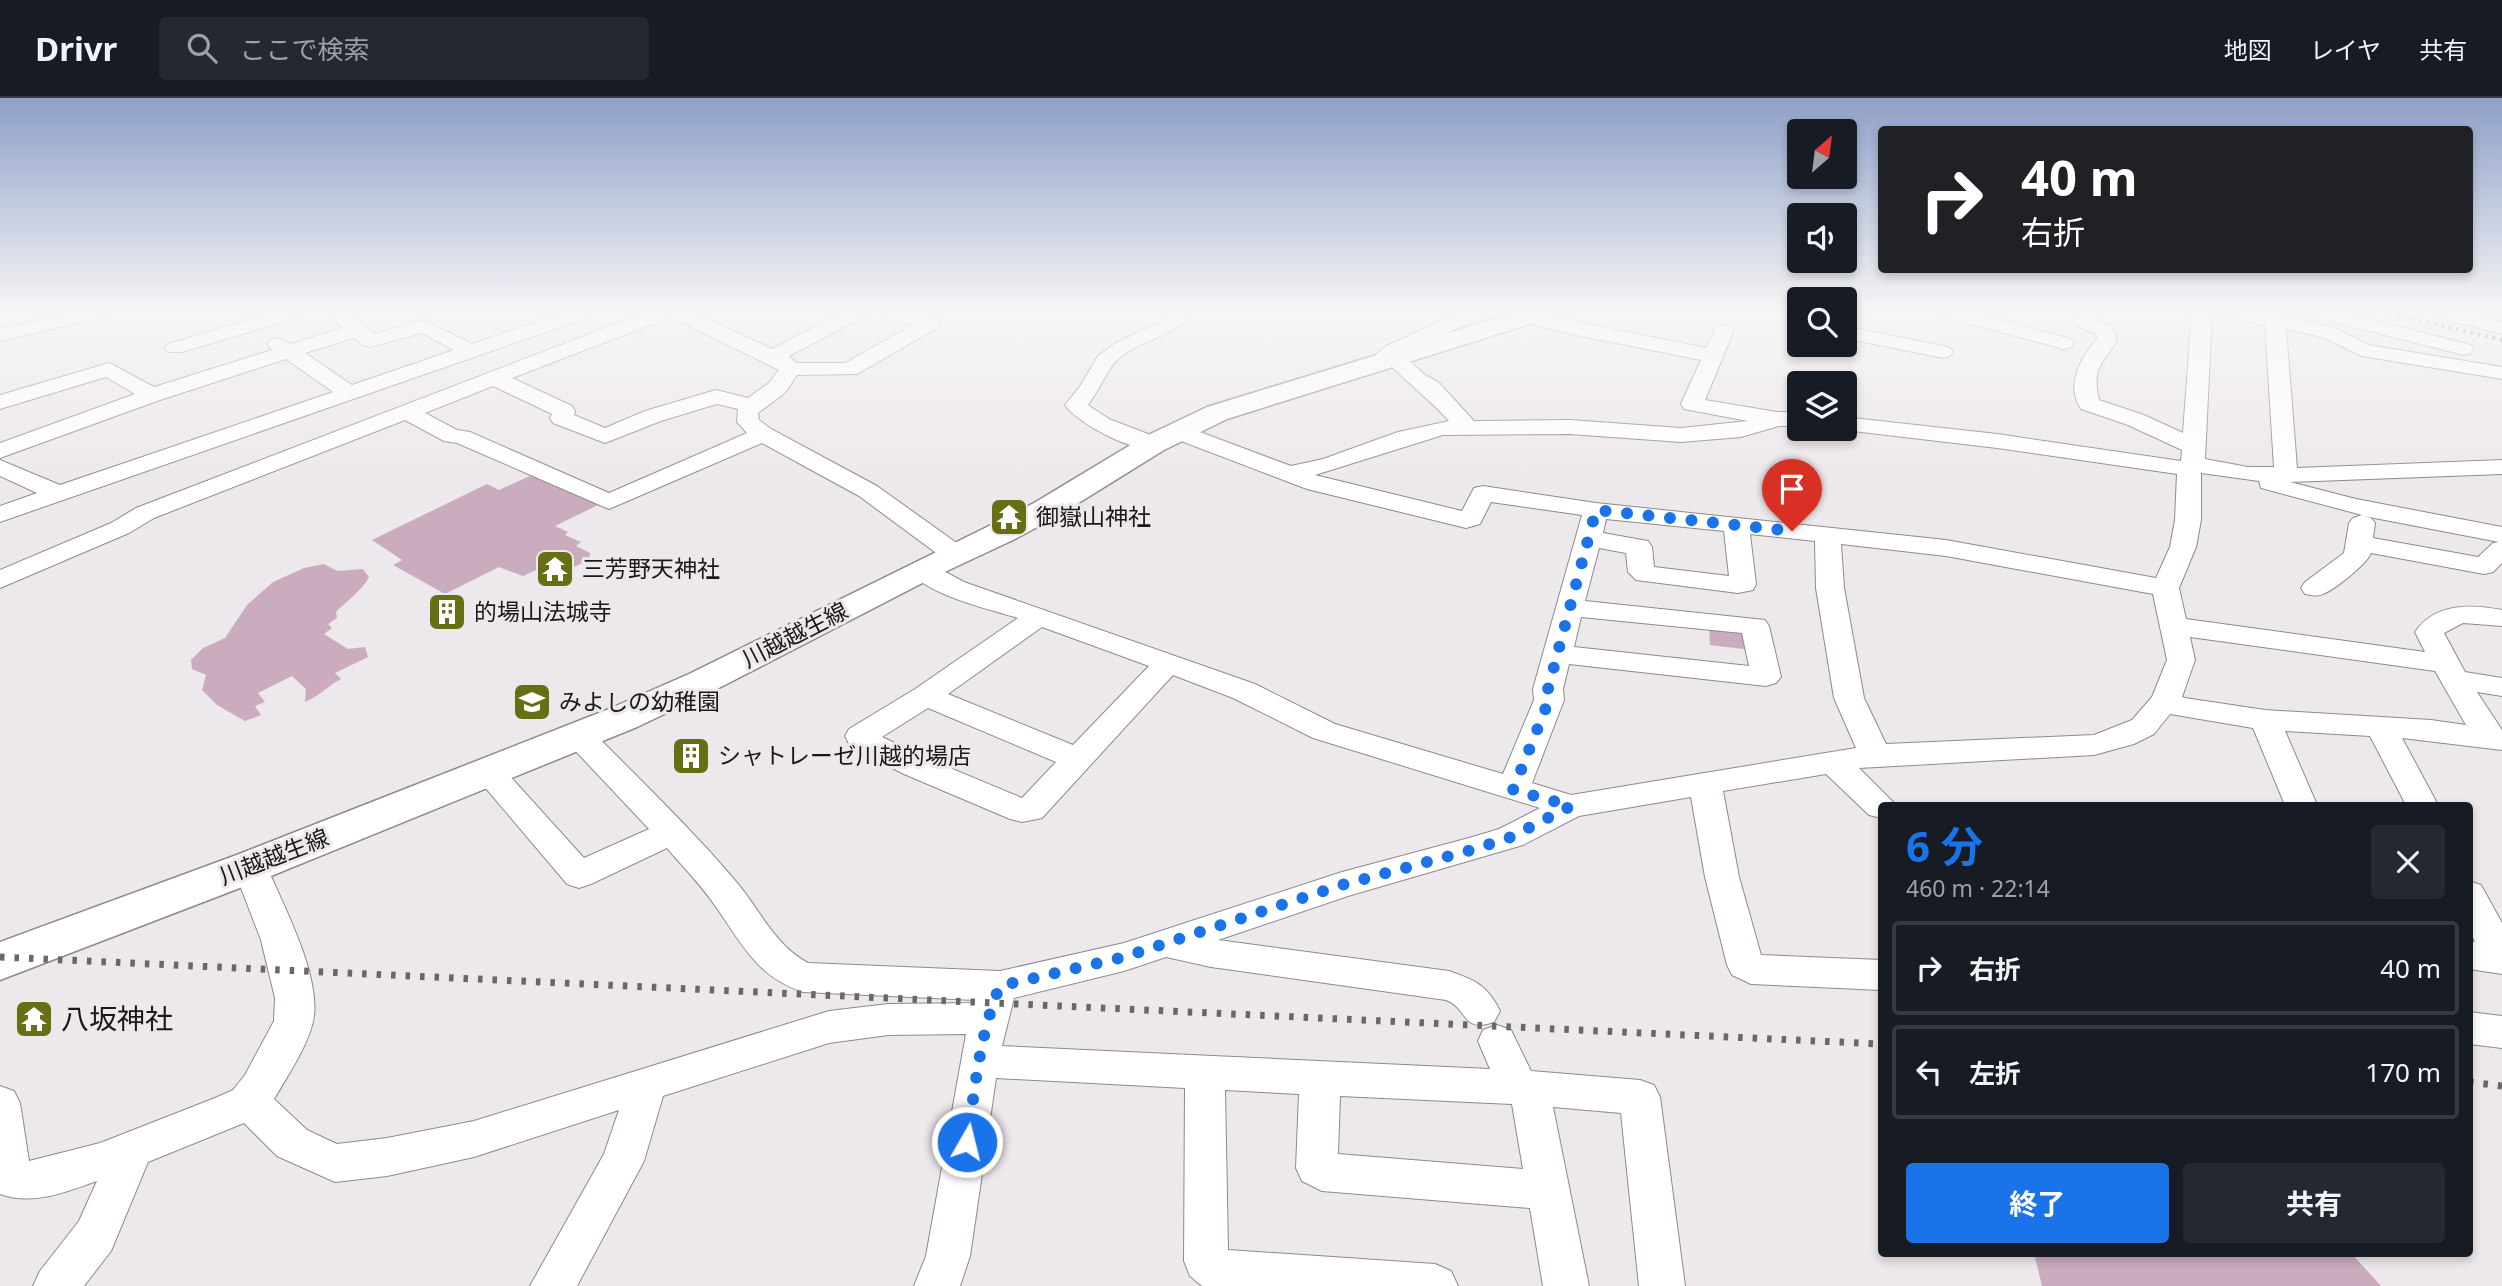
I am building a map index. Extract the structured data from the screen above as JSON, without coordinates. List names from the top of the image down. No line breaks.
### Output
{"streets":{"main road":["川越越生線"]},"places":{"temple":["御嶽山神社","三芳野天神社","八坂神社"],"building":["的場山法城寺","シャトレーゼ川越的場店"],"school or university":["みよしの幼稚園"]},"north":"top right","page":{"header":"Drivr","search":"ここで検索","nav":["地図","レイヤ","共有"],"turn":["40 m","右折"],"heading":["6 分","460 m · 22:14"],"list":[{"name":"右折","value":"40 m"},{"name":"左折","value":"170 m"}],"buttons":["終了","共有"]}}
